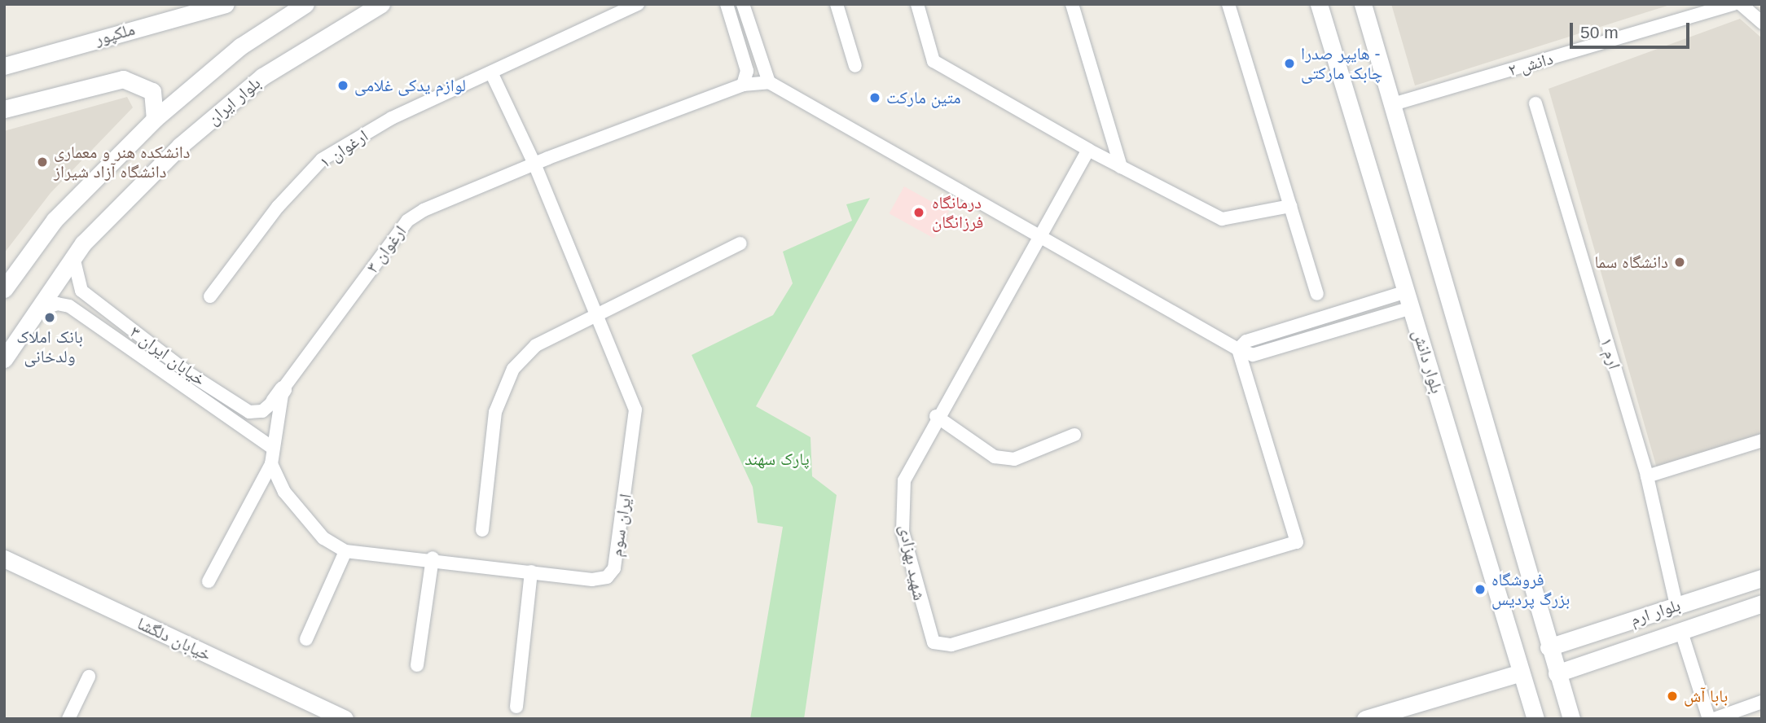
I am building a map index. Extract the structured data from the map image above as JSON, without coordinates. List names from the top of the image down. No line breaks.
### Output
{"streets":{"main road":["ملکپور","بلوار ایران","بلوار دانش","بلوار ارم","خیابان دلگشا"],"street":["دانش ۲","ارغوان ۱","ارغوان ۳","ارم ۱","خیابان ایران ۳","ایران سوم","شهید بهزادی"]},"crossings":[["بلوار ایران","خیابان ایران ۳"],["ارغوان ۱","ایران سوم"],["ارغوان ۳","خیابان ایران ۳"],["ارغوان ۳","ایران سوم"],["ارم ۱","بلوار ارم"]],"parks":["پارک سهند"],"places":["هایپر صدرا - چابک مارکتی","لوازم یدکی غلامی","متین مارکت","دانشکده هنر و معماری دانشگاه آزاد شیراز","درمانگاه فرزانگان","دانشگاه سما","بانک املاک ولدخانی","فروشگاه بزرگ پردیس","بابا آش"],"scale_bar":"50 m"}
